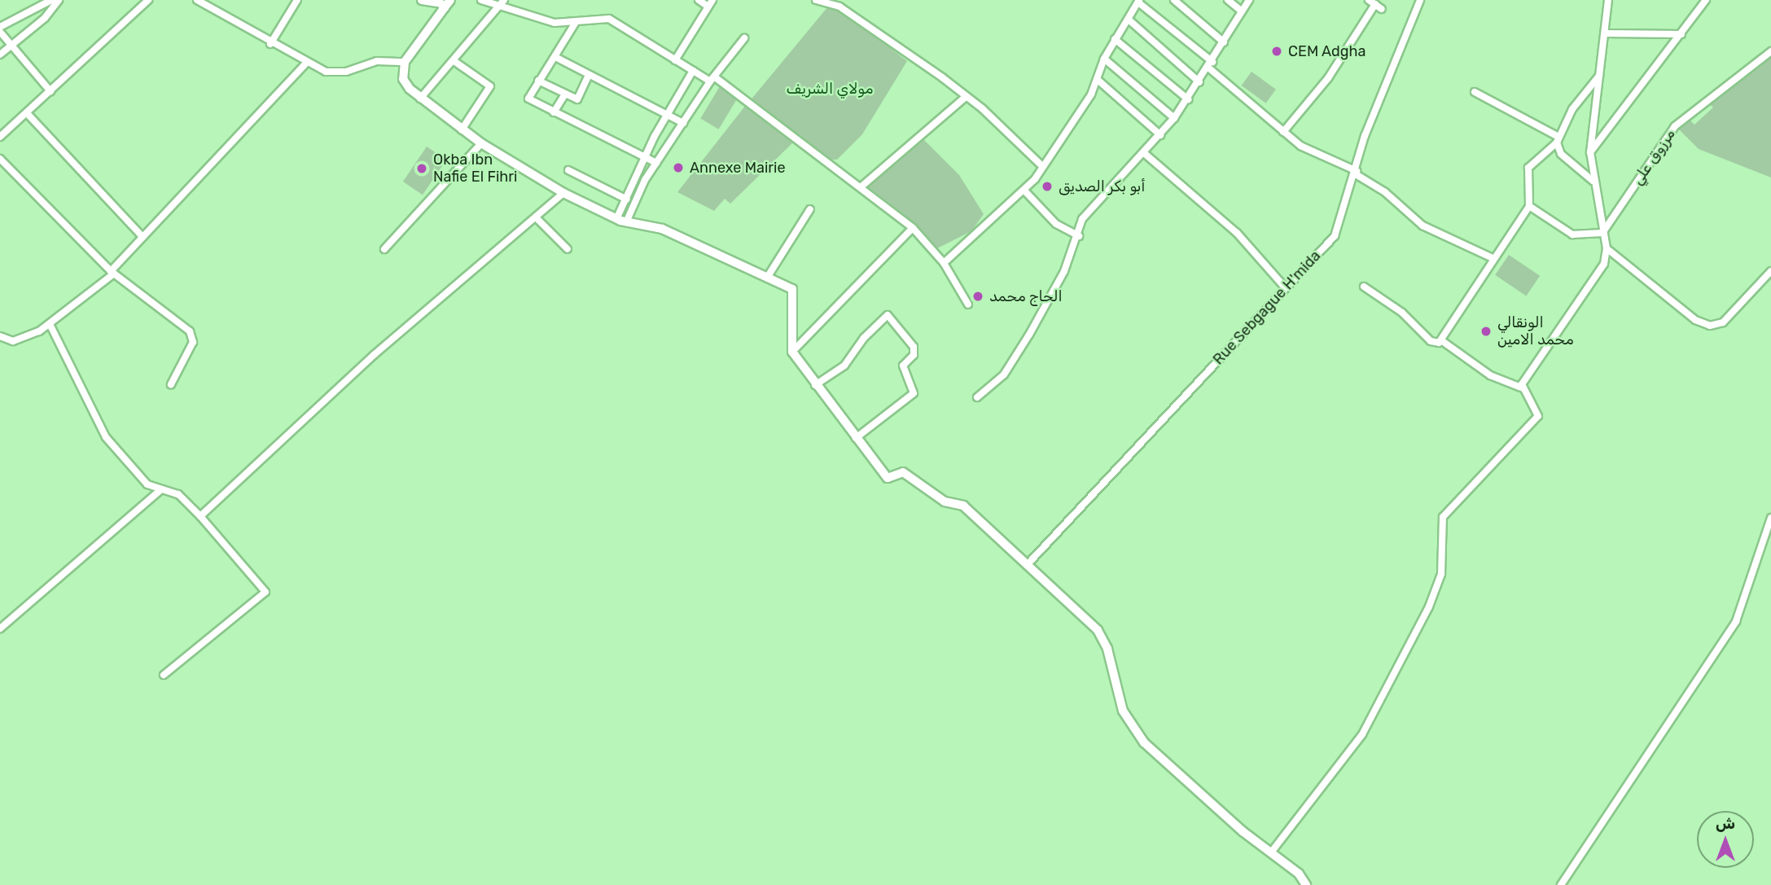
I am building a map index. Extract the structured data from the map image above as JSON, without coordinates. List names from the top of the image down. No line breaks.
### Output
{"streets":{"street":["مرزوق علي","Rue Sebgague H'mida"]},"parks":["مولاي الشريف"],"places":["CEM Adgha","Annexe Mairie","Okba Ibn Nafie El Fihri","أبو بكر الصديق","الحاج محمد","الونقالي محمد الامين"],"north":"top"}
